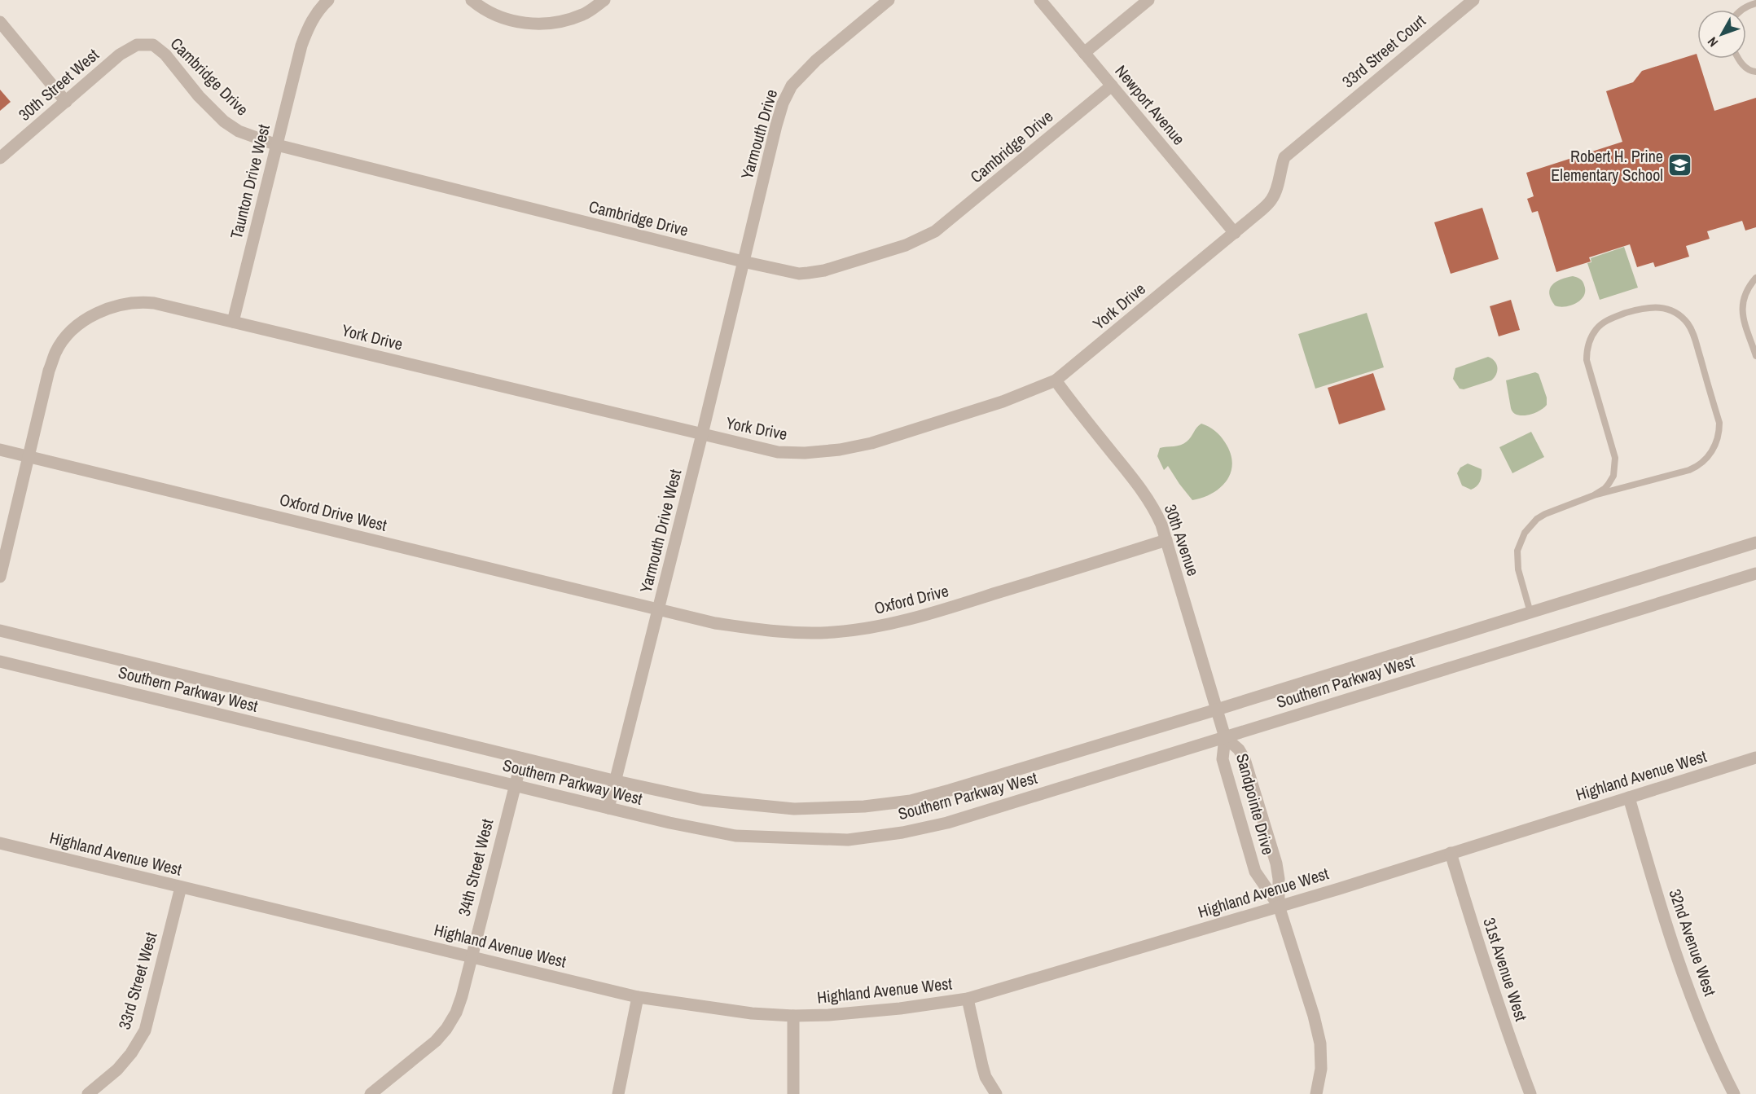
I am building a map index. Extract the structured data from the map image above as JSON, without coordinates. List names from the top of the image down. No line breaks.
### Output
{"streets":{"street":["33rd Street Court","Cambridge Drive","30th Street West","Newport Avenue","Yarmouth Drive","Taunton Drive West","York Drive","Oxford Drive West","Yarmouth Drive West","30th Avenue","Oxford Drive","Southern Parkway West","Highland Avenue West","Sandpointe Drive","34th Street West","32nd Avenue West","31st Avenue West","33rd Street West"]},"crossings":[["33rd Street Court","York Drive"],["Cambridge Drive","30th Street West"],["Cambridge Drive","Newport Avenue"],["Cambridge Drive","Yarmouth Drive"],["Cambridge Drive","Taunton Drive West"],["Cambridge Drive","Yarmouth Drive West"],["Newport Avenue","York Drive"],["Yarmouth Drive","Yarmouth Drive West"],["Taunton Drive West","York Drive"],["York Drive","Oxford Drive West"],["York Drive","Yarmouth Drive West"],["York Drive","30th Avenue"],["Oxford Drive West","Yarmouth Drive West"],["Oxford Drive West","Oxford Drive"],["Yarmouth Drive West","Oxford Drive"],["Yarmouth Drive West","Southern Parkway West"],["30th Avenue","Oxford Drive"],["30th Avenue","Southern Parkway West"],["30th Avenue","Sandpointe Drive"],["Southern Parkway West","Sandpointe Drive"],["Southern Parkway West","34th Street West"],["Highland Avenue West","Sandpointe Drive"],["Highland Avenue West","34th Street West"],["Highland Avenue West","32nd Avenue West"],["Highland Avenue West","31st Avenue West"],["Highland Avenue West","33rd Street West"]],"places":{"school or university":["Robert H. Prine Elementary School"]},"north":"bottom left"}
